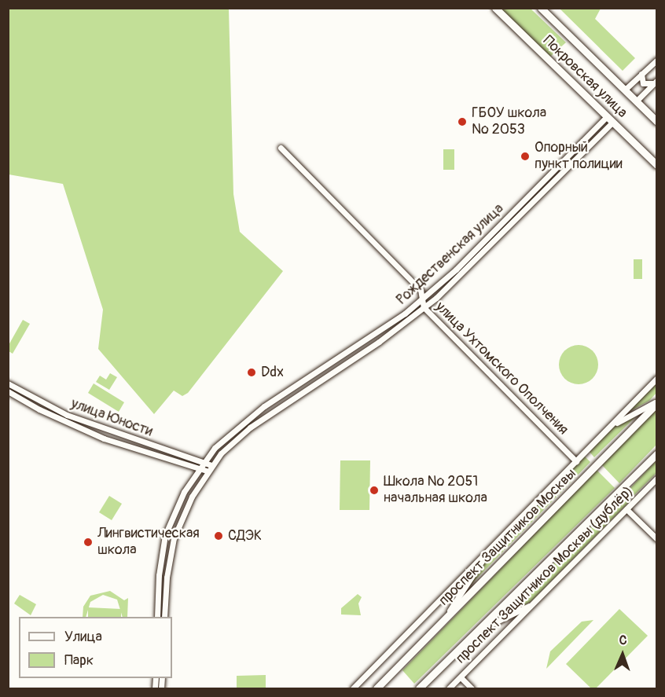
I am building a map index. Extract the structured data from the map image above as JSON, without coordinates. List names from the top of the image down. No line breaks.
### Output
{"streets":{"main road":["Покровская улица","проспект Защитников Москвы"],"street":["Рождественская улица","улица Ухтомского Ополчения","улица Юности","проспект Защитников Москвы (дублёр)"]},"crossings":[["Покровская улица","Рождественская улица"],["Рождественская улица","улица Ухтомского Ополчения"],["Рождественская улица","улица Юности"]],"places":["ГБОУ школа № 2053","Опорный пункт полиции","Ddx","Школа № 2051 начальная школа","СДЭК","Лингвистическая школа"],"legend":["Улица","Парк"],"north":"top"}
